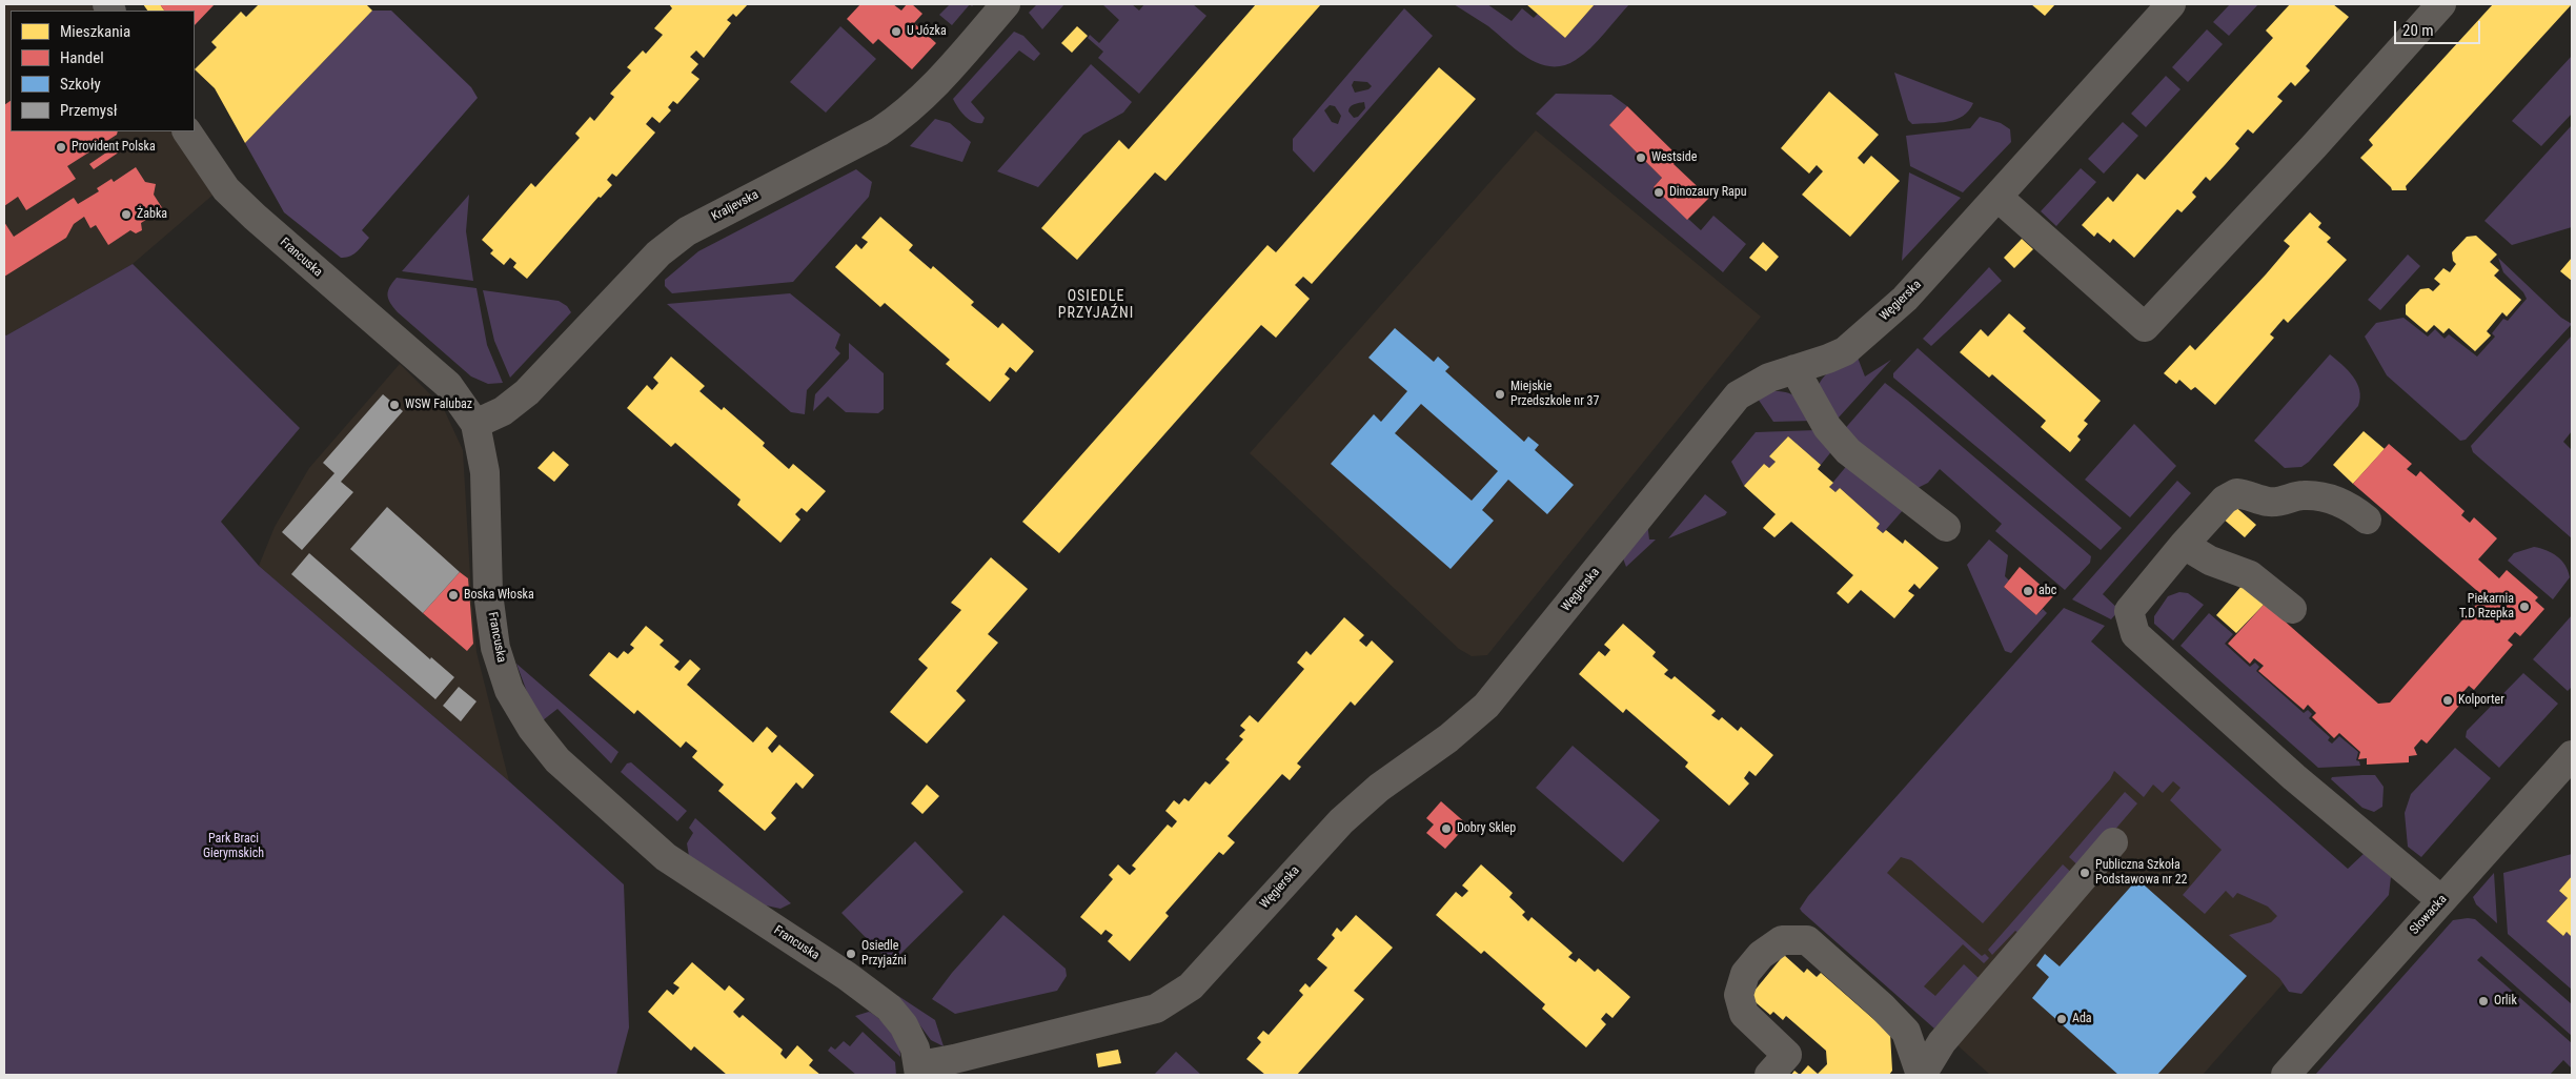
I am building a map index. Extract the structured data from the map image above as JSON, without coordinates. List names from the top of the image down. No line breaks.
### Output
{"streets":{"street":["Kraljevska","Francuska","Węgierska","Słowacka"]},"crossings":[["Kraljevska","Francuska"],["Francuska","Węgierska"]],"districts":["OSIEDLE PRZYJAŹNI"],"parks":["Park Braci Gierymskich"],"places":["U Józka","Provident Polska","Westside","Dinozaury Rapu","Żabka","Miejskie Przedszkole nr 37","WSW Falubaz","abc","Boska Włoska","Piekarnia T.D Rzepka","Kolporter","Dobry Sklep","Publiczna Szkoła Podstawowa nr 22","Osiedle Przyjaźni","Orlik","Ada"],"legend":["Mieszkania","Handel","Szkoły","Przemysł"],"scale_bar":"20 m"}
